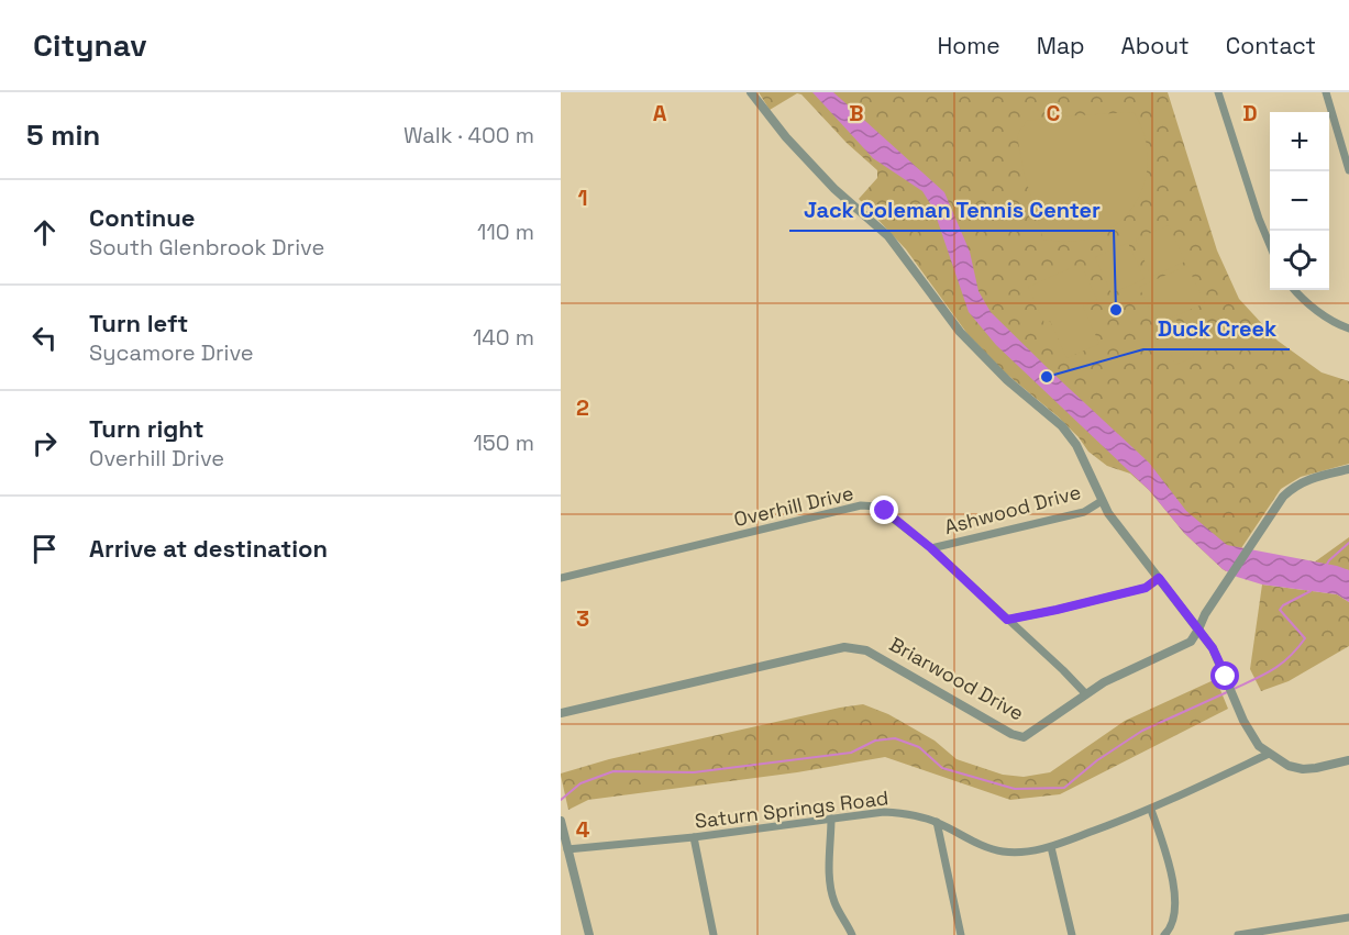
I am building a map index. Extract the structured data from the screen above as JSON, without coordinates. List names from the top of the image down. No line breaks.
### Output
{"streets":{"street":["Overhill Drive","Ashwood Drive","Briarwood Drive","Saturn Springs Road"]},"crossings":[["Overhill Drive","Ashwood Drive"],["Overhill Drive","Briarwood Drive"]],"places":["Jack Coleman Tennis Center","Duck Creek"],"page":{"header":"Citynav","nav":["Home","Map","About","Contact"],"heading":["5 min","Walk · 400 m"],"map_buttons":["+","−"],"list":[["Continue","South Glenbrook Drive","110 m"],["Turn left","Sycamore Drive","140 m"],["Turn right","Overhill Drive","150 m"],"Arrive at destination"]},"grid":{"columns":["A","B","C","D"],"rows":["1","2","3","4"]}}
